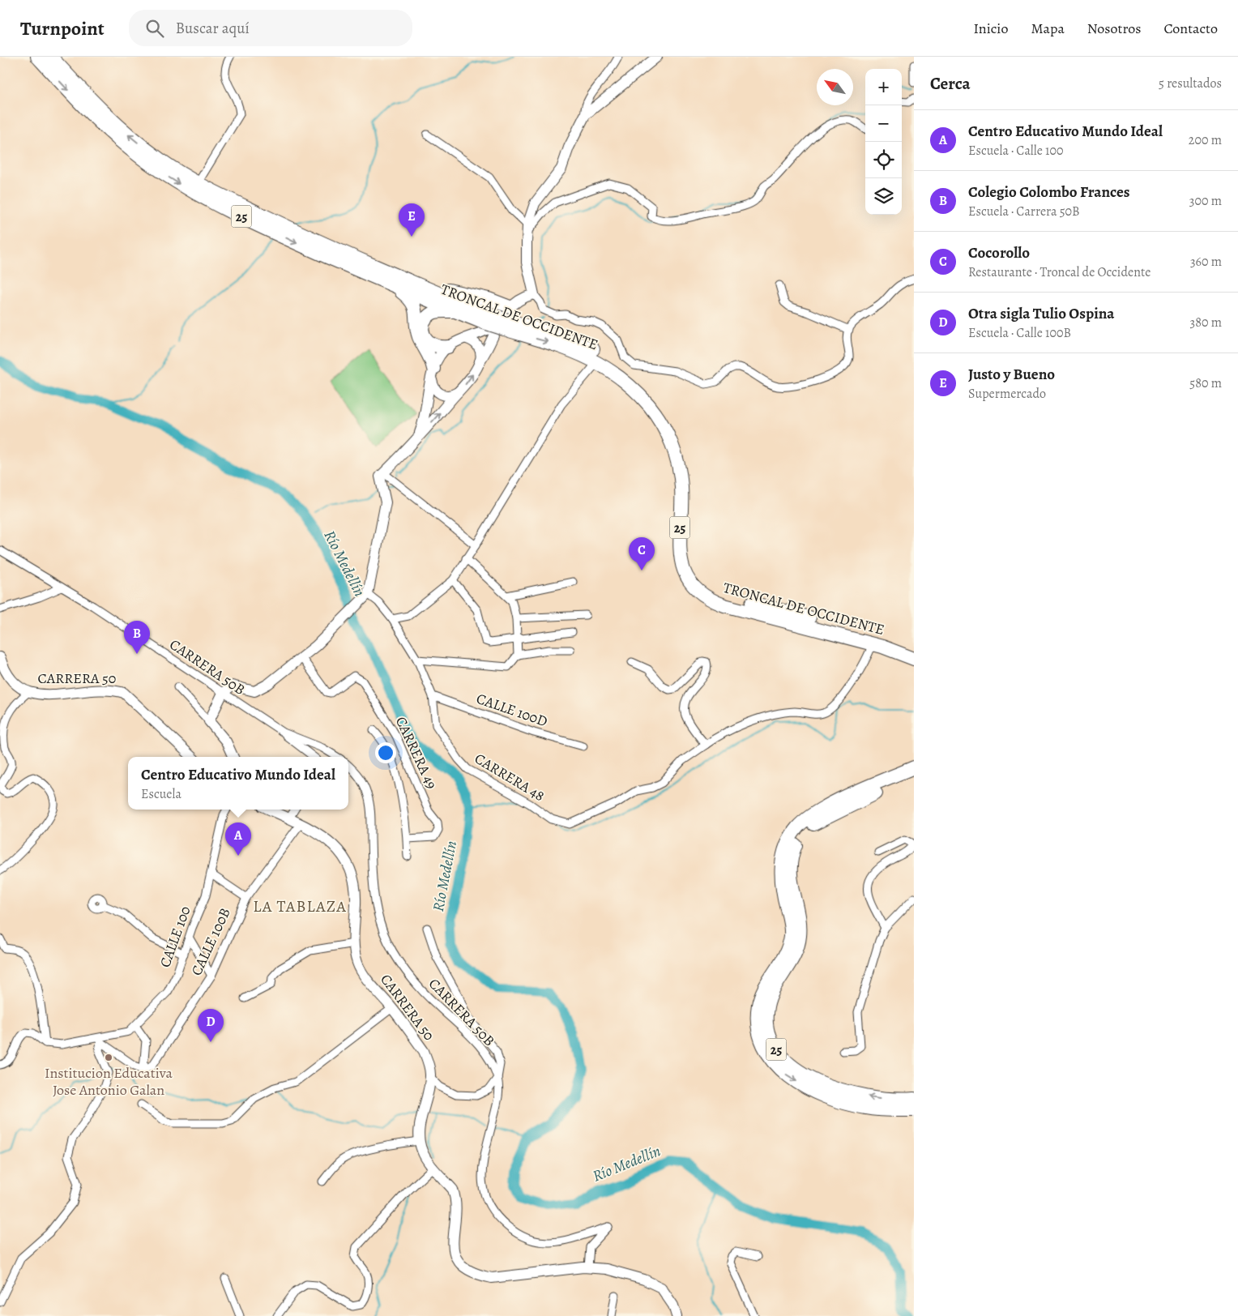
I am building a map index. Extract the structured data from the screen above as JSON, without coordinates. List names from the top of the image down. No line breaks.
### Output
{"streets":{"highway":["25","TRONCAL DE OCCIDENTE"],"street":["CARRERA 50B","CARRERA 50","CALLE 100D","CARRERA 49","CARRERA 48","CALLE 100","CALLE 100B"]},"crossings":[["CARRERA 50B","CARRERA 50"],["CARRERA 50","CALLE 100B"],["CALLE 100D","CARRERA 48"]],"districts":["LA TABLAZA"],"water":["Río Medellín"],"places":["Institucion Educativa Jose Antonio Galan"],"north":"top left","page":{"header":"Turnpoint","search":"Buscar aquí","nav":["Inicio","Mapa","Nosotros","Contacto"],"heading":["Cerca","5 resultados"],"map_buttons":["+","−"],"list":[{"mark":"A","name":"Centro Educativo Mundo Ideal","note":"Escuela · Calle 100","value":"200 m"},{"mark":"B","name":"Colegio Colombo Frances","note":"Escuela · Carrera 50B","value":"300 m"},{"mark":"C","name":"Cocorollo","note":"Restaurante · Troncal de Occidente","value":"360 m"},{"mark":"D","name":"Otra sigla Tulio Ospina","note":"Escuela · Calle 100B","value":"380 m"},{"mark":"E","name":"Justo y Bueno","note":"Supermercado","value":"580 m"}],"pins":["E","C","B","A","D"],"popup":["Centro Educativo Mundo Ideal","Escuela"]}}
